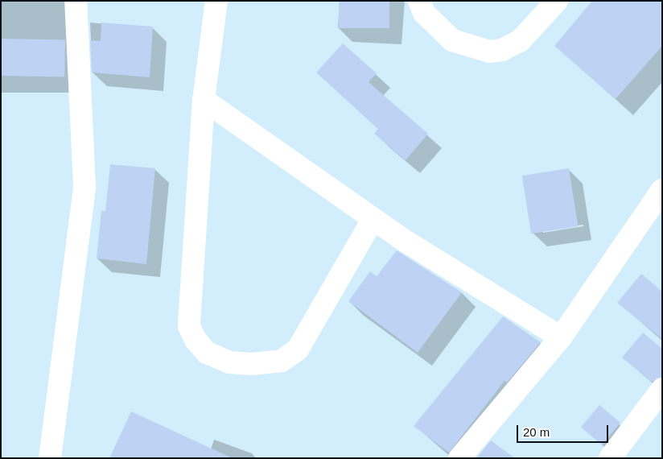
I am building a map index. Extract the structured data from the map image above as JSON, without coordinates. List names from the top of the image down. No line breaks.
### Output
{"scale_bar":"20 m"}
